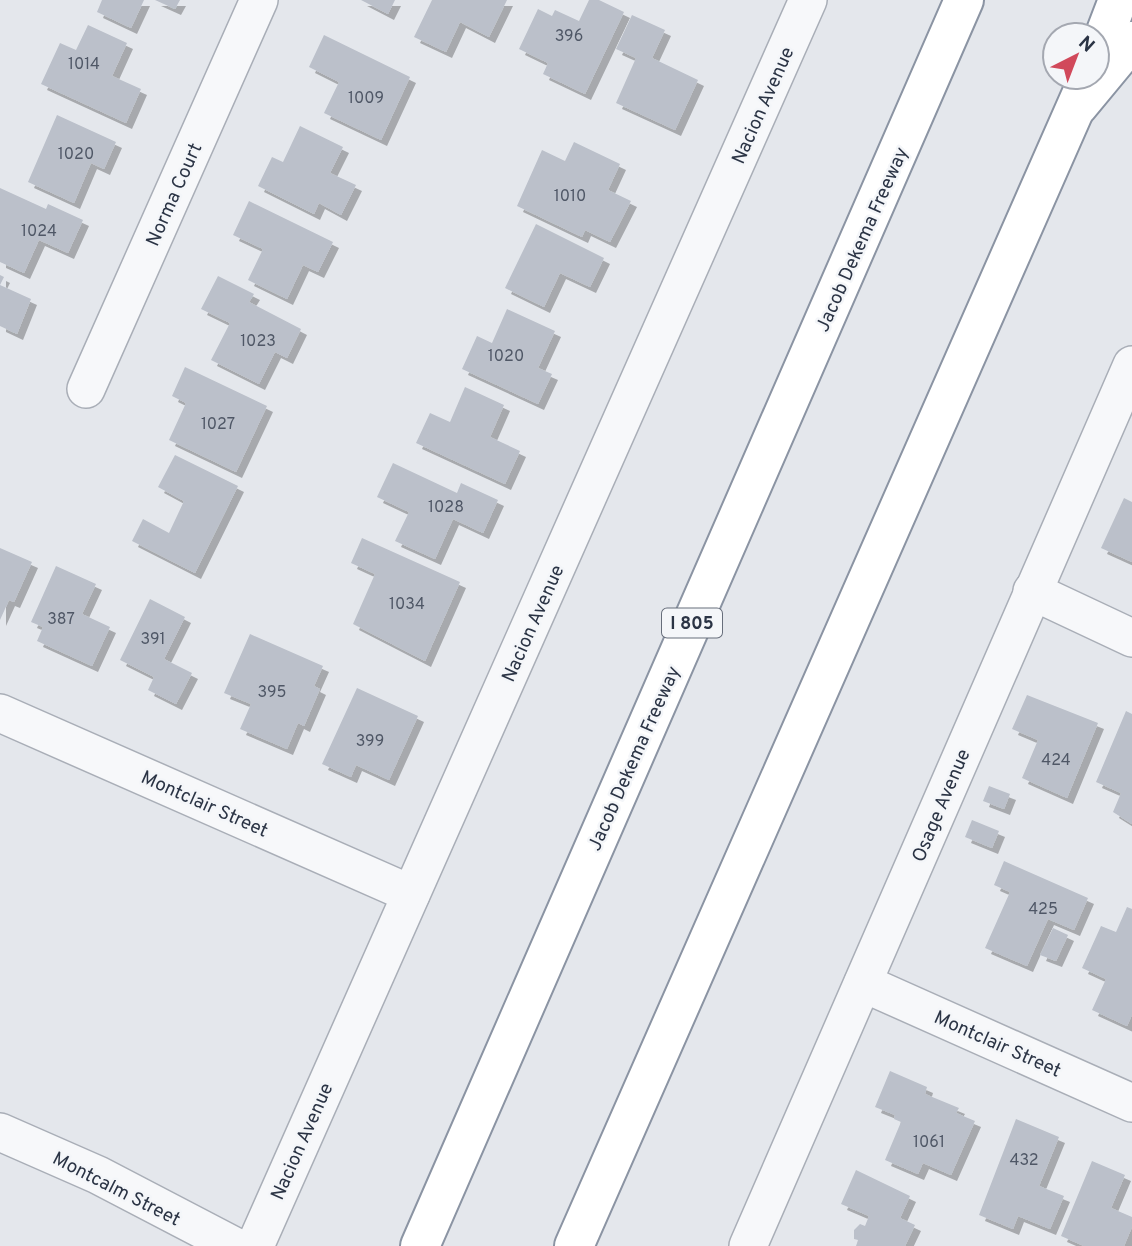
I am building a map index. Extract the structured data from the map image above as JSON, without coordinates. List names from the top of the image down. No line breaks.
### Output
{"streets":{"highway":["Jacob Dekema Freeway","I 805"],"street":["Nacion Avenue","Norma Court","Montclair Street","Osage Avenue","Montcalm Street"]},"crossings":[["Nacion Avenue","Montclair Street"],["Montclair Street","Osage Avenue"]],"house_numbers":["396","1014","1009","1020","1010","1024","1023","1020","1027","1028","1034","387","391","395","399","424","425","1061","432"],"north":"top right"}
